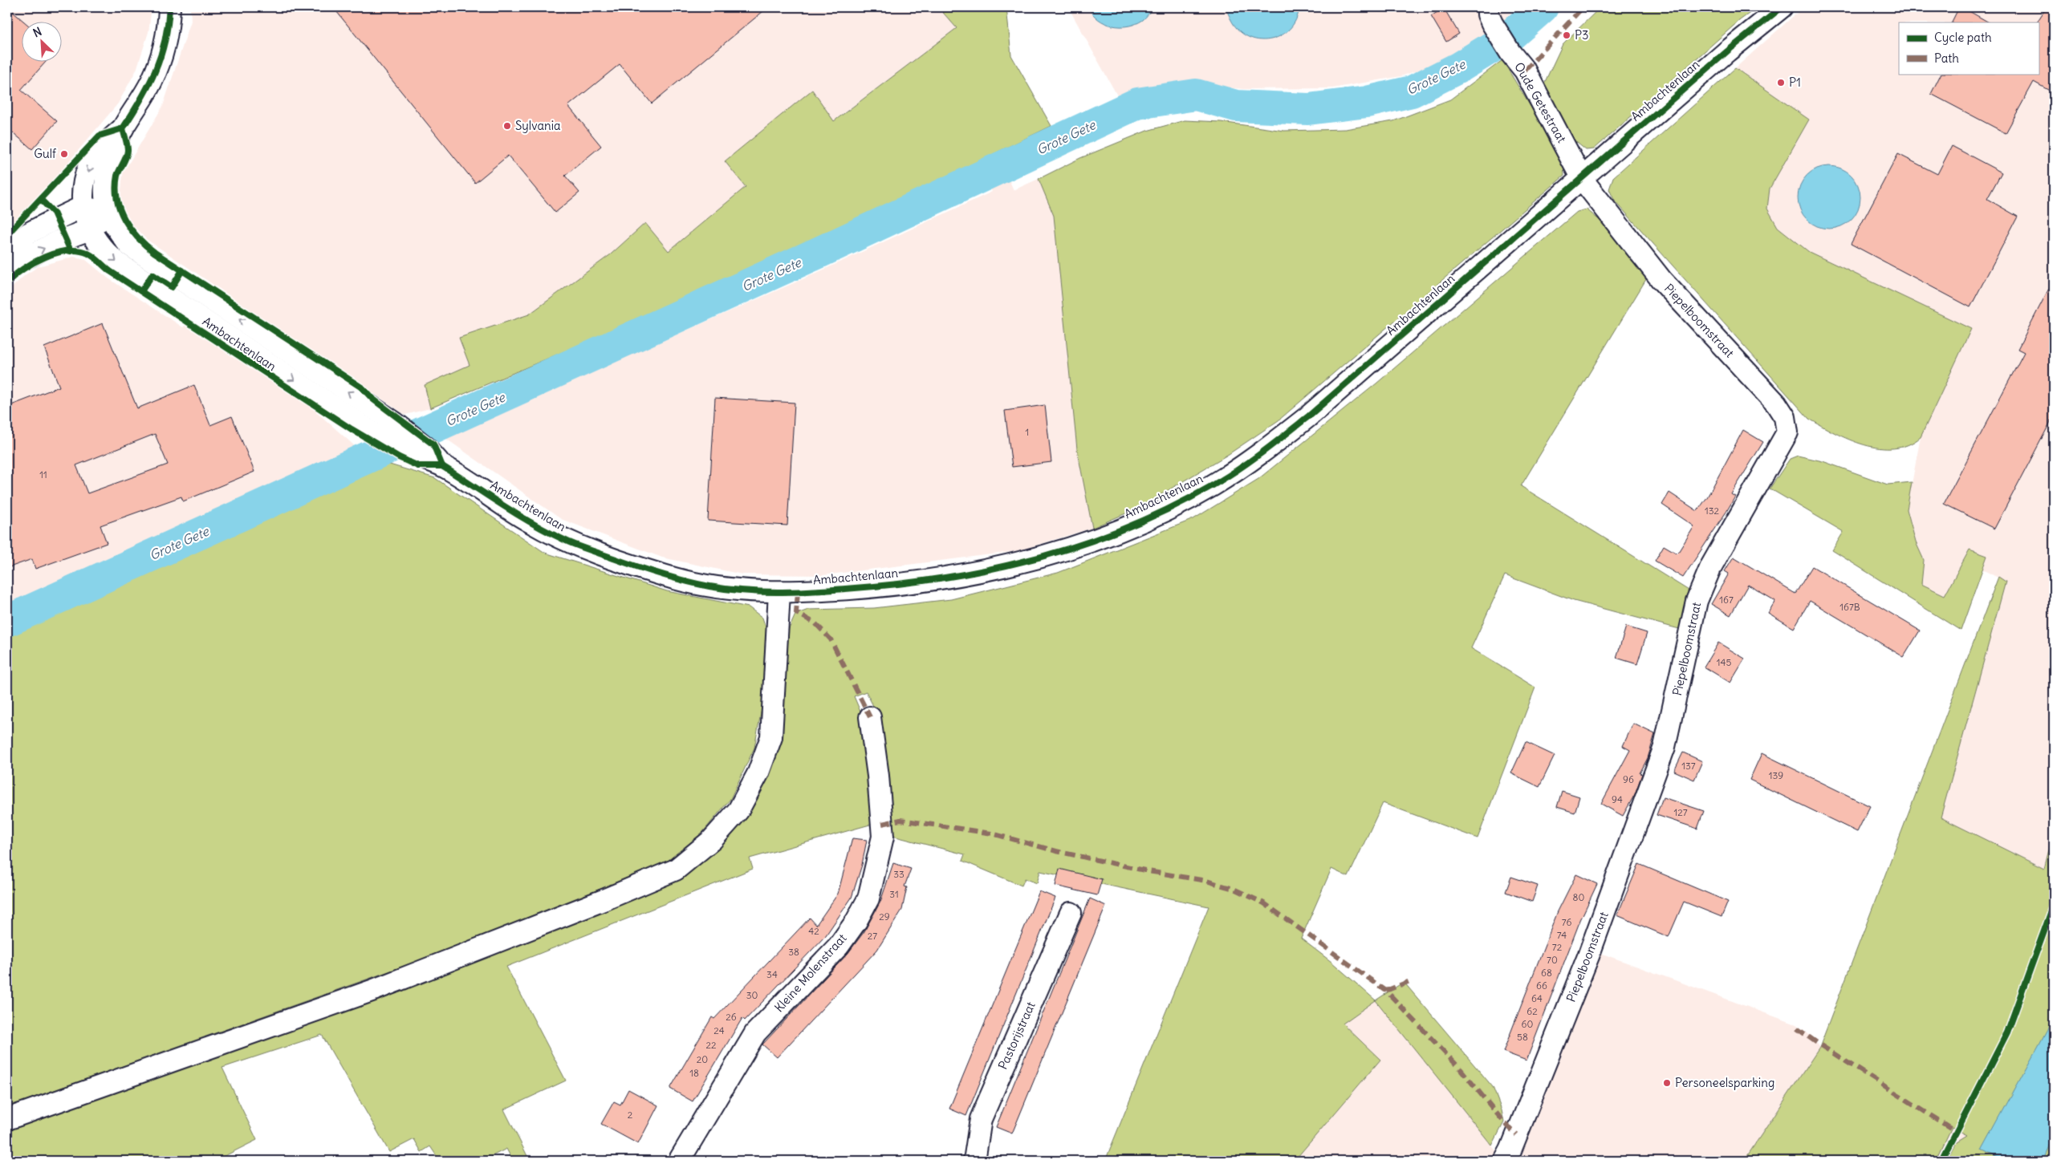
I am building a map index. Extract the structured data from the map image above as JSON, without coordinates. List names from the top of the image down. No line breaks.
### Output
{"streets":{"street":["Ambachtenlaan","Oude Getestraat","Piepelboomstraat","Kleine Molenstraat","Pastorijstraat"]},"crossings":[["Ambachtenlaan","Oude Getestraat"],["Ambachtenlaan","Piepelboomstraat"],["Oude Getestraat","Piepelboomstraat"]],"water":["Grote Gete"],"places":["P3","P1","Sylvania","Gulf","Personeelsparking"],"house_numbers":["1","11","132","167","167B","145","137","139","96","94","127","33","31","80","29","76","42","74","27","72","38","70","68","34","66","30","64","62","26","60","24","58","22","20","18","2"],"legend":["Cycle path","Path"],"north":"top left"}
